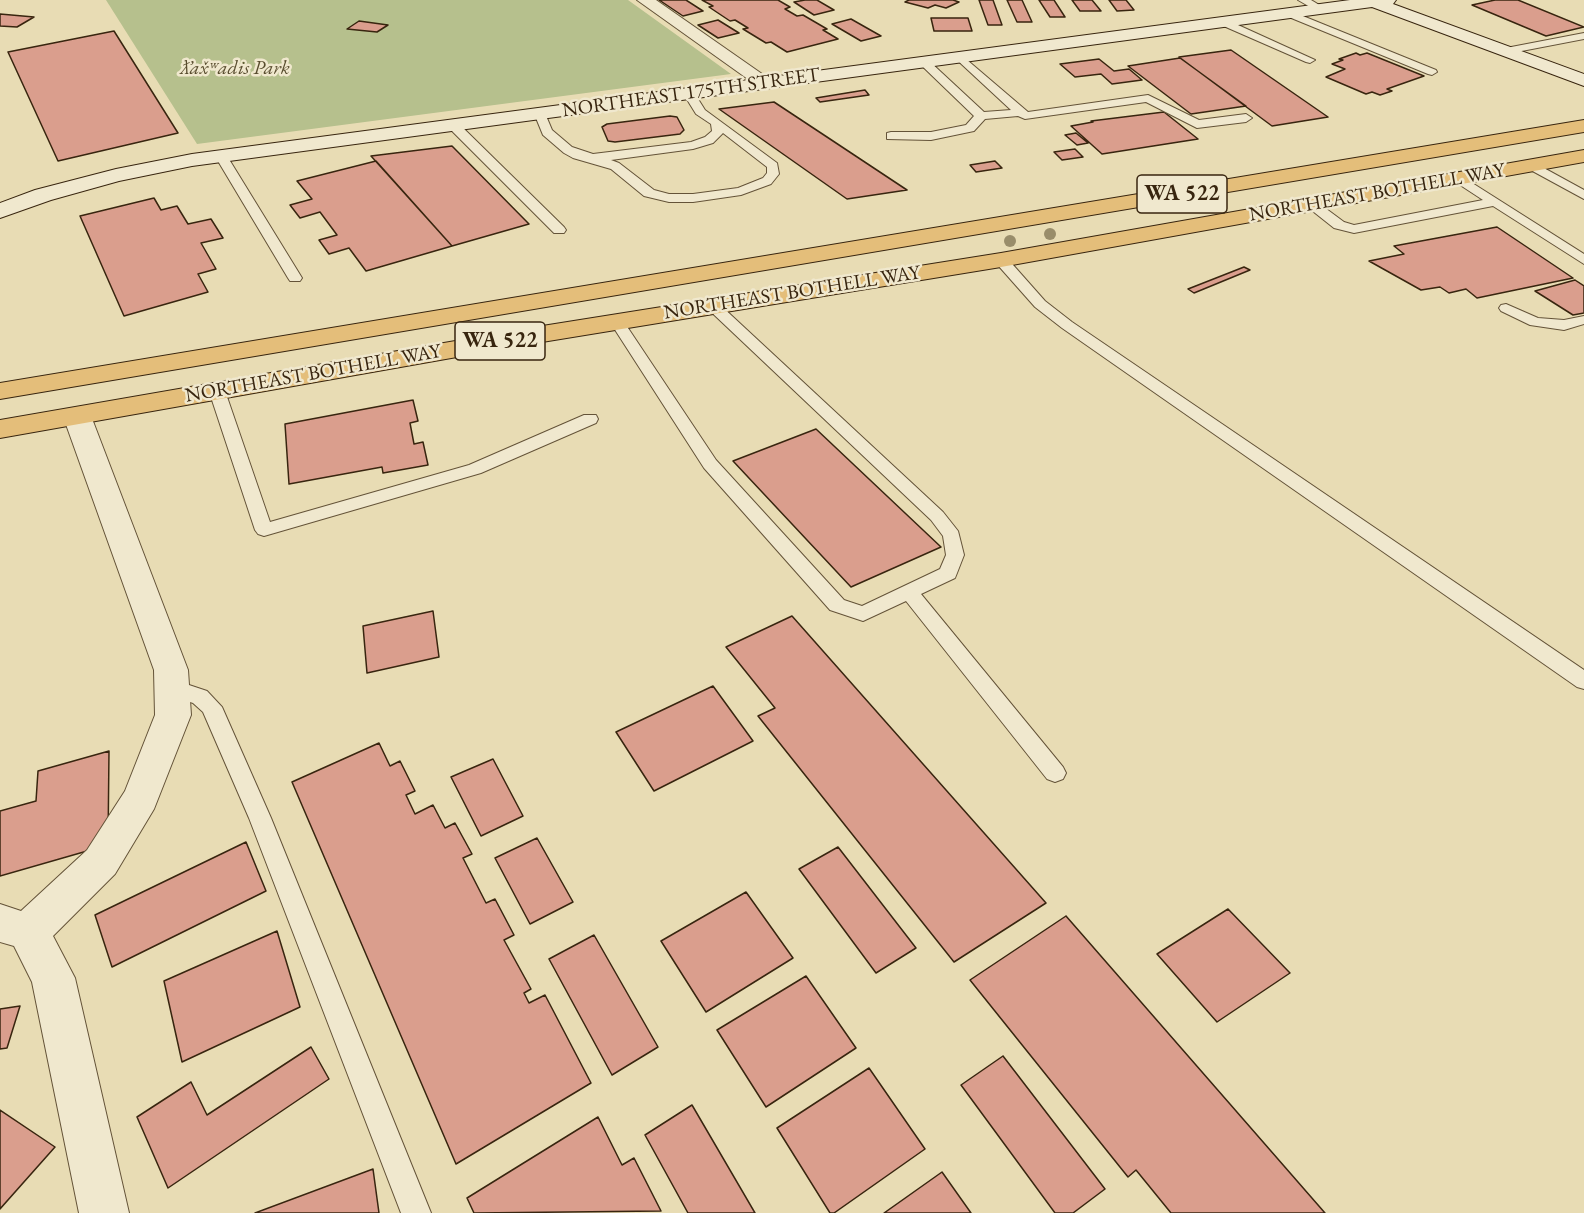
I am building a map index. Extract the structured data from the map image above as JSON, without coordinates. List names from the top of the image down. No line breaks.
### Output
{"streets":{"main road":["NORTHEAST BOTHELL WAY","WA 522"],"street":["NORTHEAST 175TH STREET"]},"parks":["ƛ̕ax̌ʷadis Park"]}
